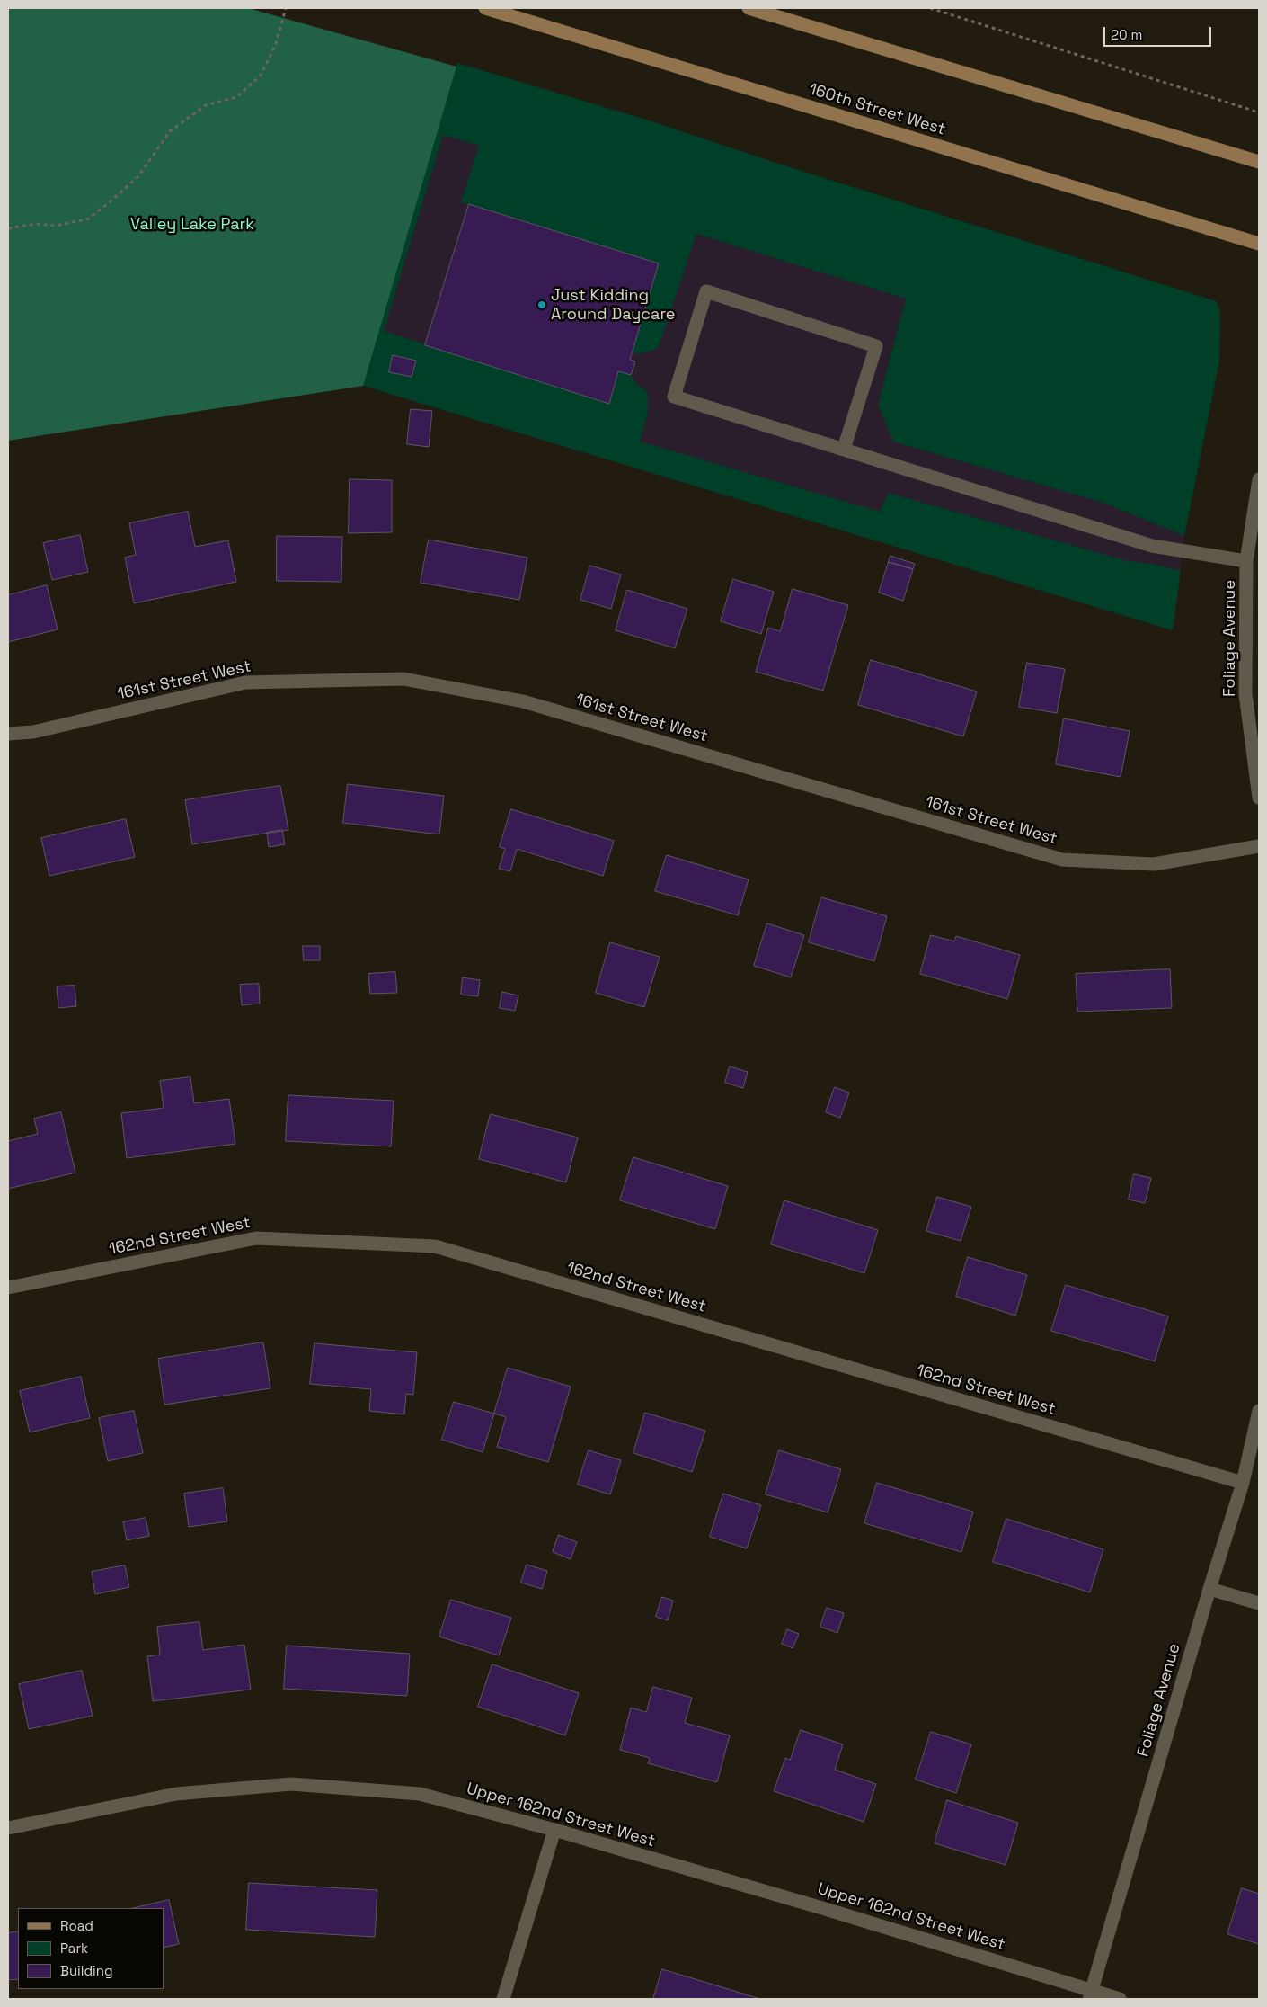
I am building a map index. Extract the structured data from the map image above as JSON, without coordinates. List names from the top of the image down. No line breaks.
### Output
{"streets":{"main road":["160th Street West"],"street":["Foliage Avenue","161st Street West","162nd Street West","Upper 162nd Street West"]},"crossings":[["Foliage Avenue","162nd Street West"],["Foliage Avenue","Upper 162nd Street West"]],"parks":["Valley Lake Park"],"places":["Just Kidding Around Daycare"],"legend":["Road","Park","Building"],"scale_bar":"20 m"}
